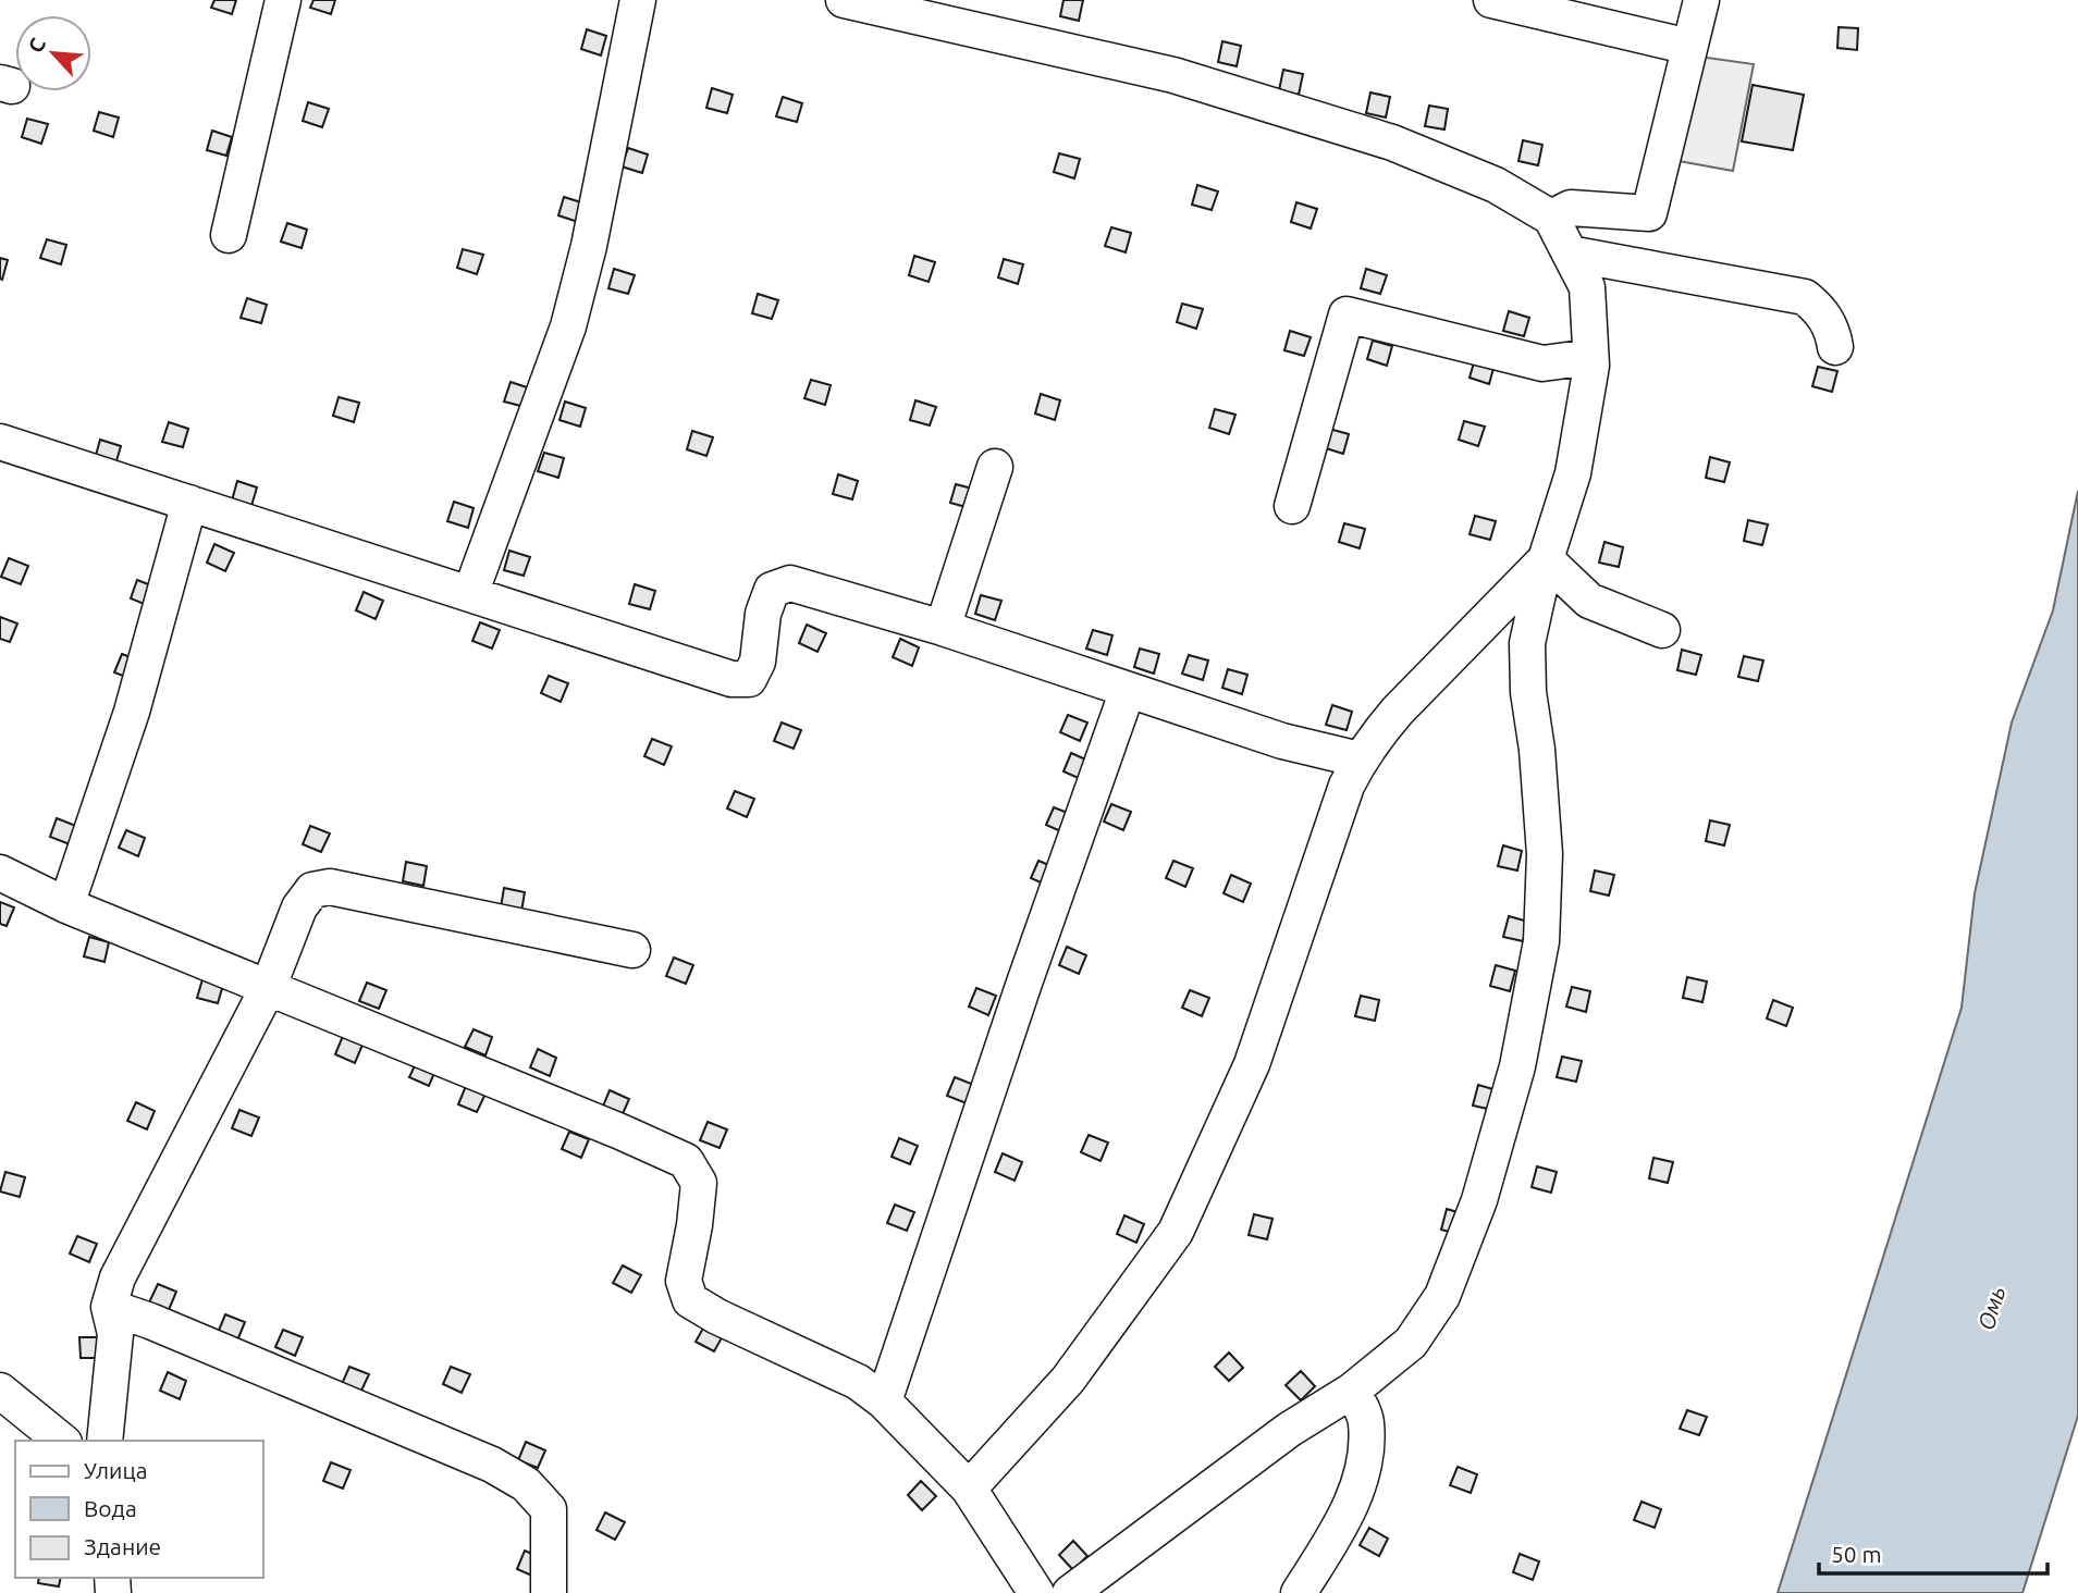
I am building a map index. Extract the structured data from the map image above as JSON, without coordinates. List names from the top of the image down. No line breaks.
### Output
{"water":["Омь"],"legend":["Улица","Вода","Здание"],"scale_bar":"50 m","north":"top left"}
